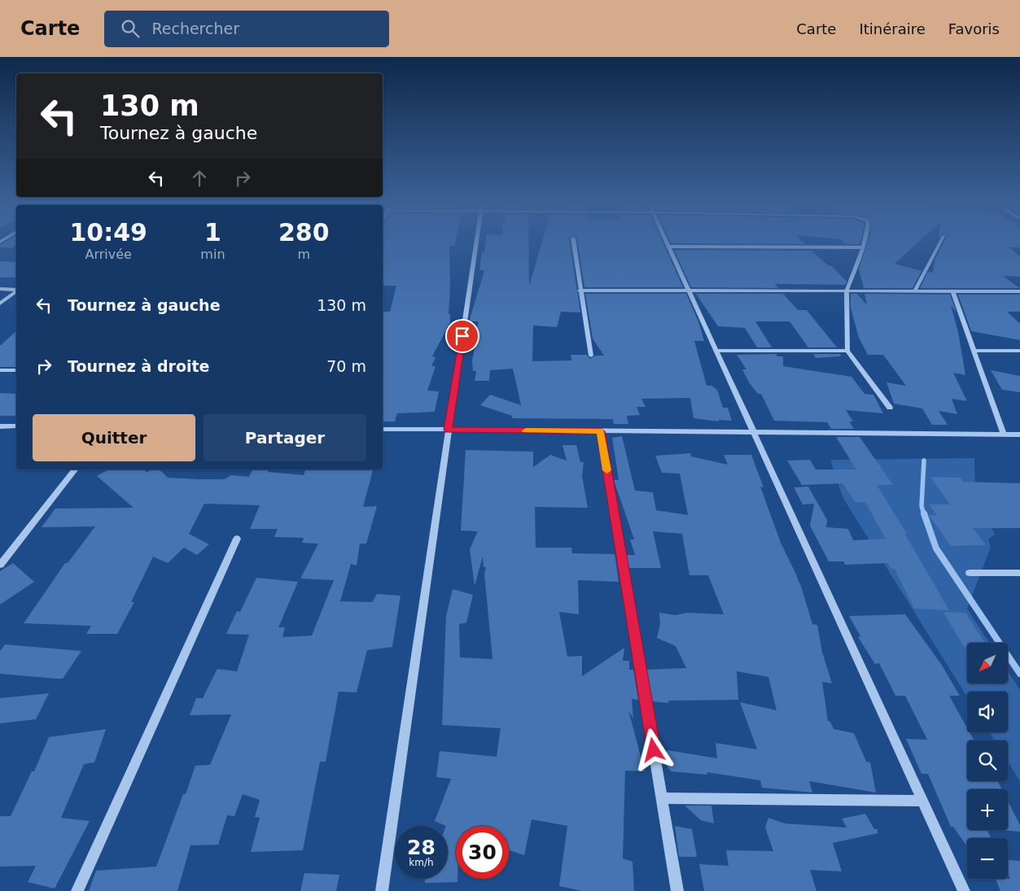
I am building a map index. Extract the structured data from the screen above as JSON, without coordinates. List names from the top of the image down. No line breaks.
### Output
{"north":"bottom left","page":{"header":"Carte","search":"Rechercher","nav":["Carte","Itinéraire","Favoris"],"turn":["130 m","Tournez à gauche"],"eta":["10:49","Arrivée","1","min","280","m"],"list":[{"name":"Tournez à gauche","value":"130 m"},{"name":"Tournez à droite","value":"70 m"}],"buttons":["Quitter","Partager"],"map_buttons":["+","−"],"speed":"28 km/h","limit":"30"}}
